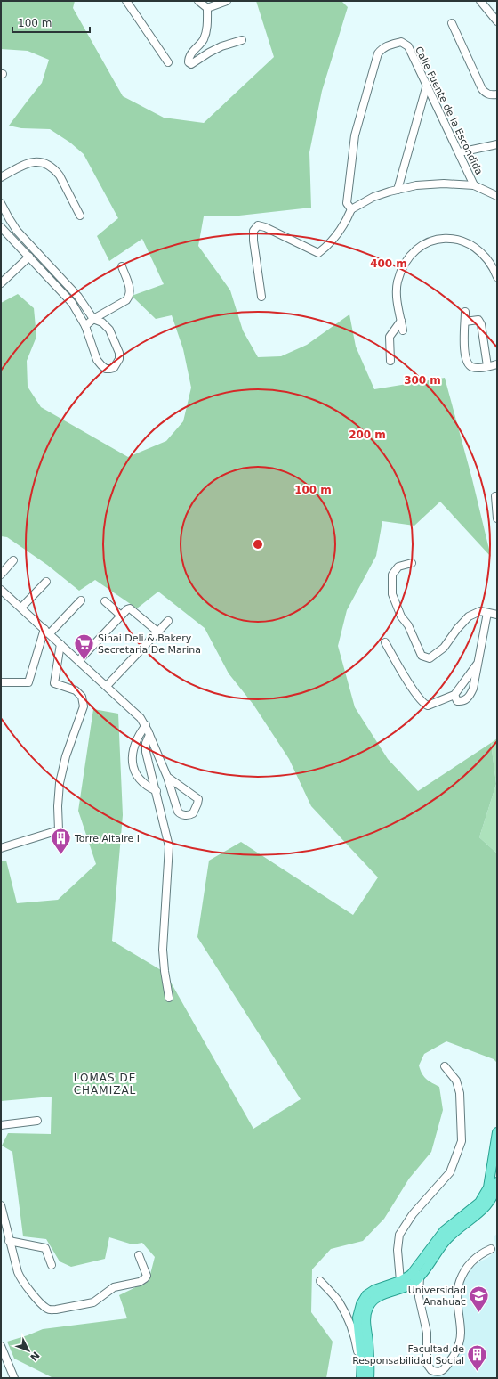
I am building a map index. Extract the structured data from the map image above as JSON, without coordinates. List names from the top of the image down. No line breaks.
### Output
{"streets":{"street":["Calle Fuente de la Escondida"]},"districts":["LOMAS DE CHAMIZAL"],"places":{"supermarket":["Sinai Deli & Bakery Secretaria De Marina"],"building":["Torre Altaire I","Facultad de Responsabilidad Social"],"school or university":["Universidad Anahuac"]},"scale_bar":"100 m","north":"bottom right","rings":["400 m","300 m","200 m","100 m"]}
